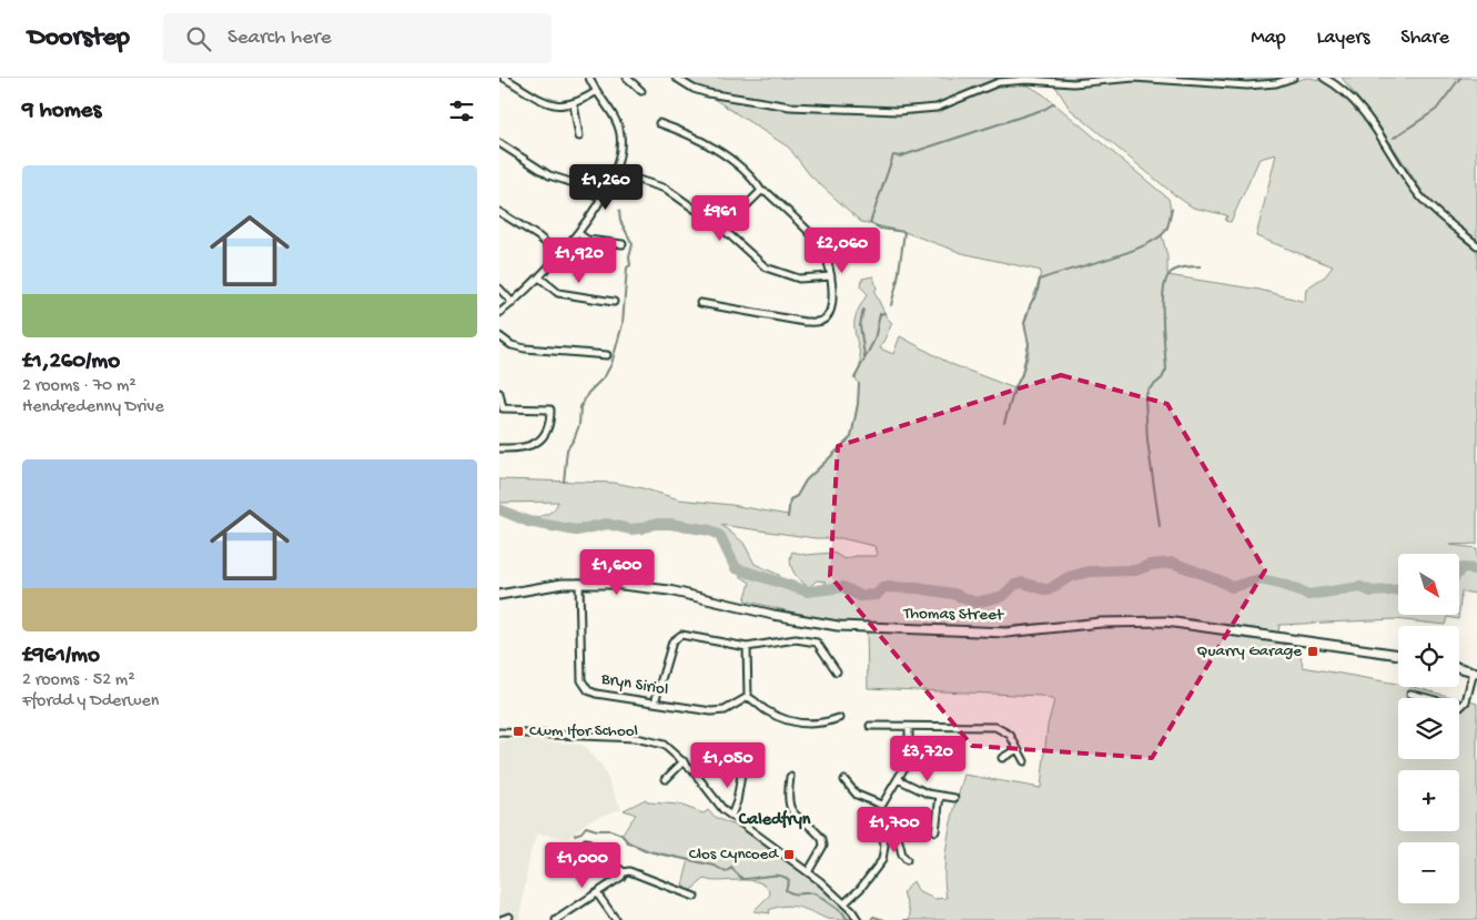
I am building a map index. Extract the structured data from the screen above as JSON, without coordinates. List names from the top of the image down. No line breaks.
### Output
{"streets":{"main road":["Thomas Street"],"street":["Bryn Siriol"]},"crossings":[["Thomas Street","Bryn Siriol"]],"districts":["Caledfryn"],"places":{"transit":["Quarry Garage","Cwm Ifor School","Clos Cyncoed"]},"north":"bottom right","page":{"header":"Doorstep","search":"Search here","nav":["Map","Layers","Share"],"heading":"9 homes","list":[{"name":"£1,260/mo","note":"2 rooms · 70 m² · Hendredenny Drive"},{"name":"£961/mo","note":"2 rooms · 52 m² · Ffordd y Dderwen"}],"price":["£1,260","£961","£2,060","£1,920","£1,600","£3,720","£1,050","£1,700","£1,000"],"map_buttons":["+","−"]}}
